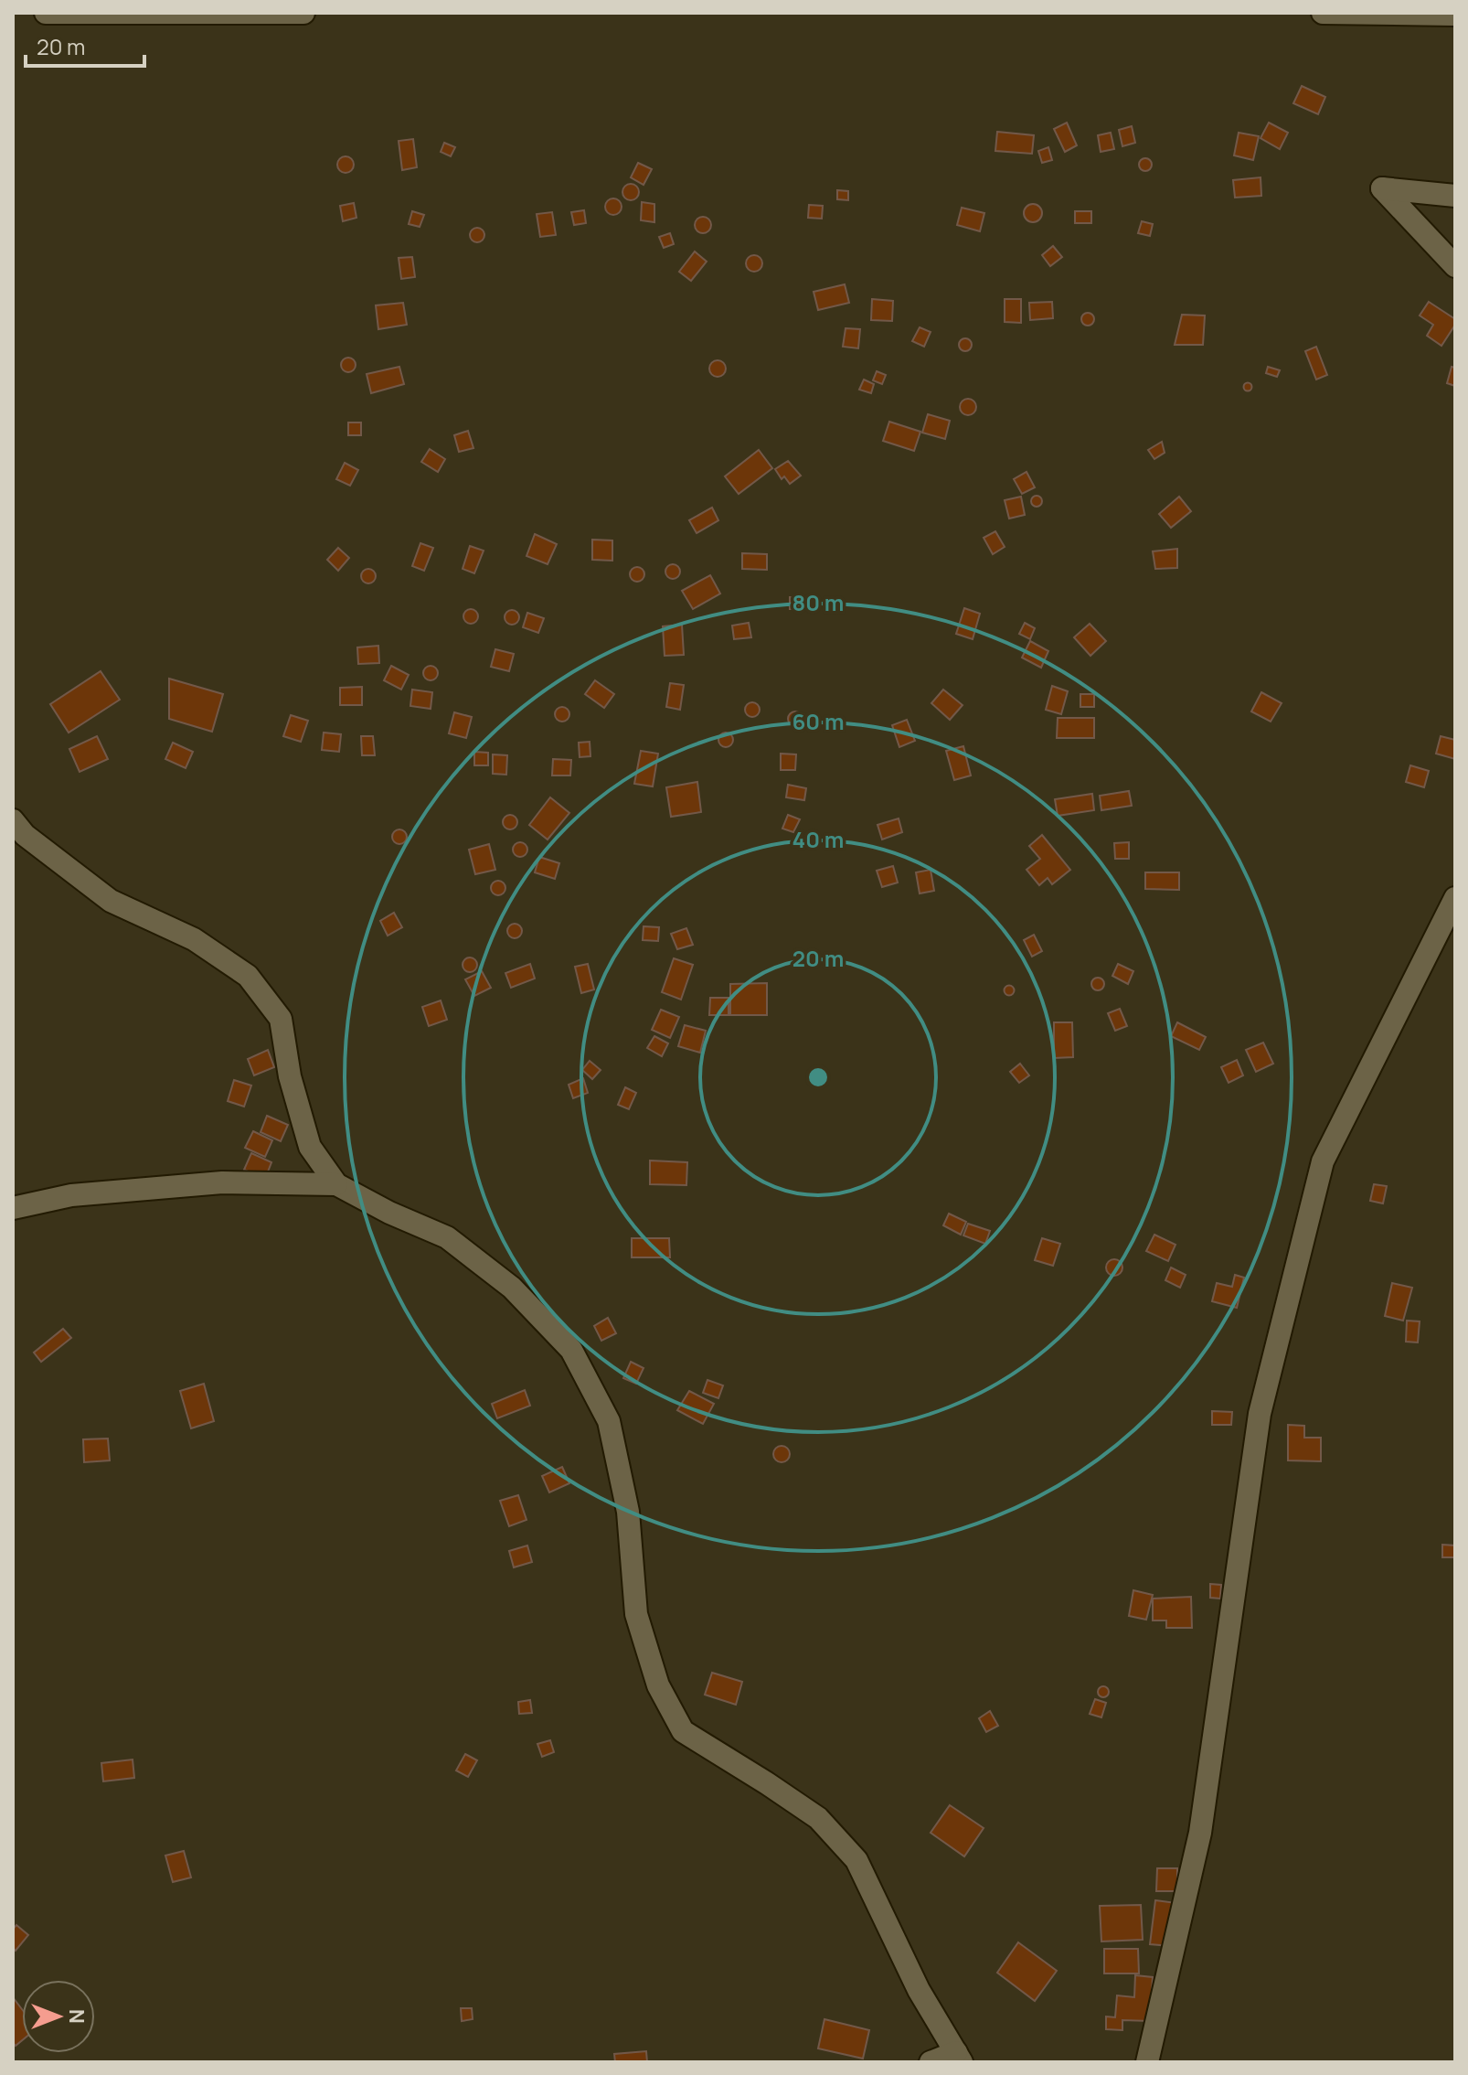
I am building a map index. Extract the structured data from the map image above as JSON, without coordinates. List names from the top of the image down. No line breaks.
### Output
{"scale_bar":"20 m","north":"right","rings":["80 m","60 m","40 m","20 m"]}
